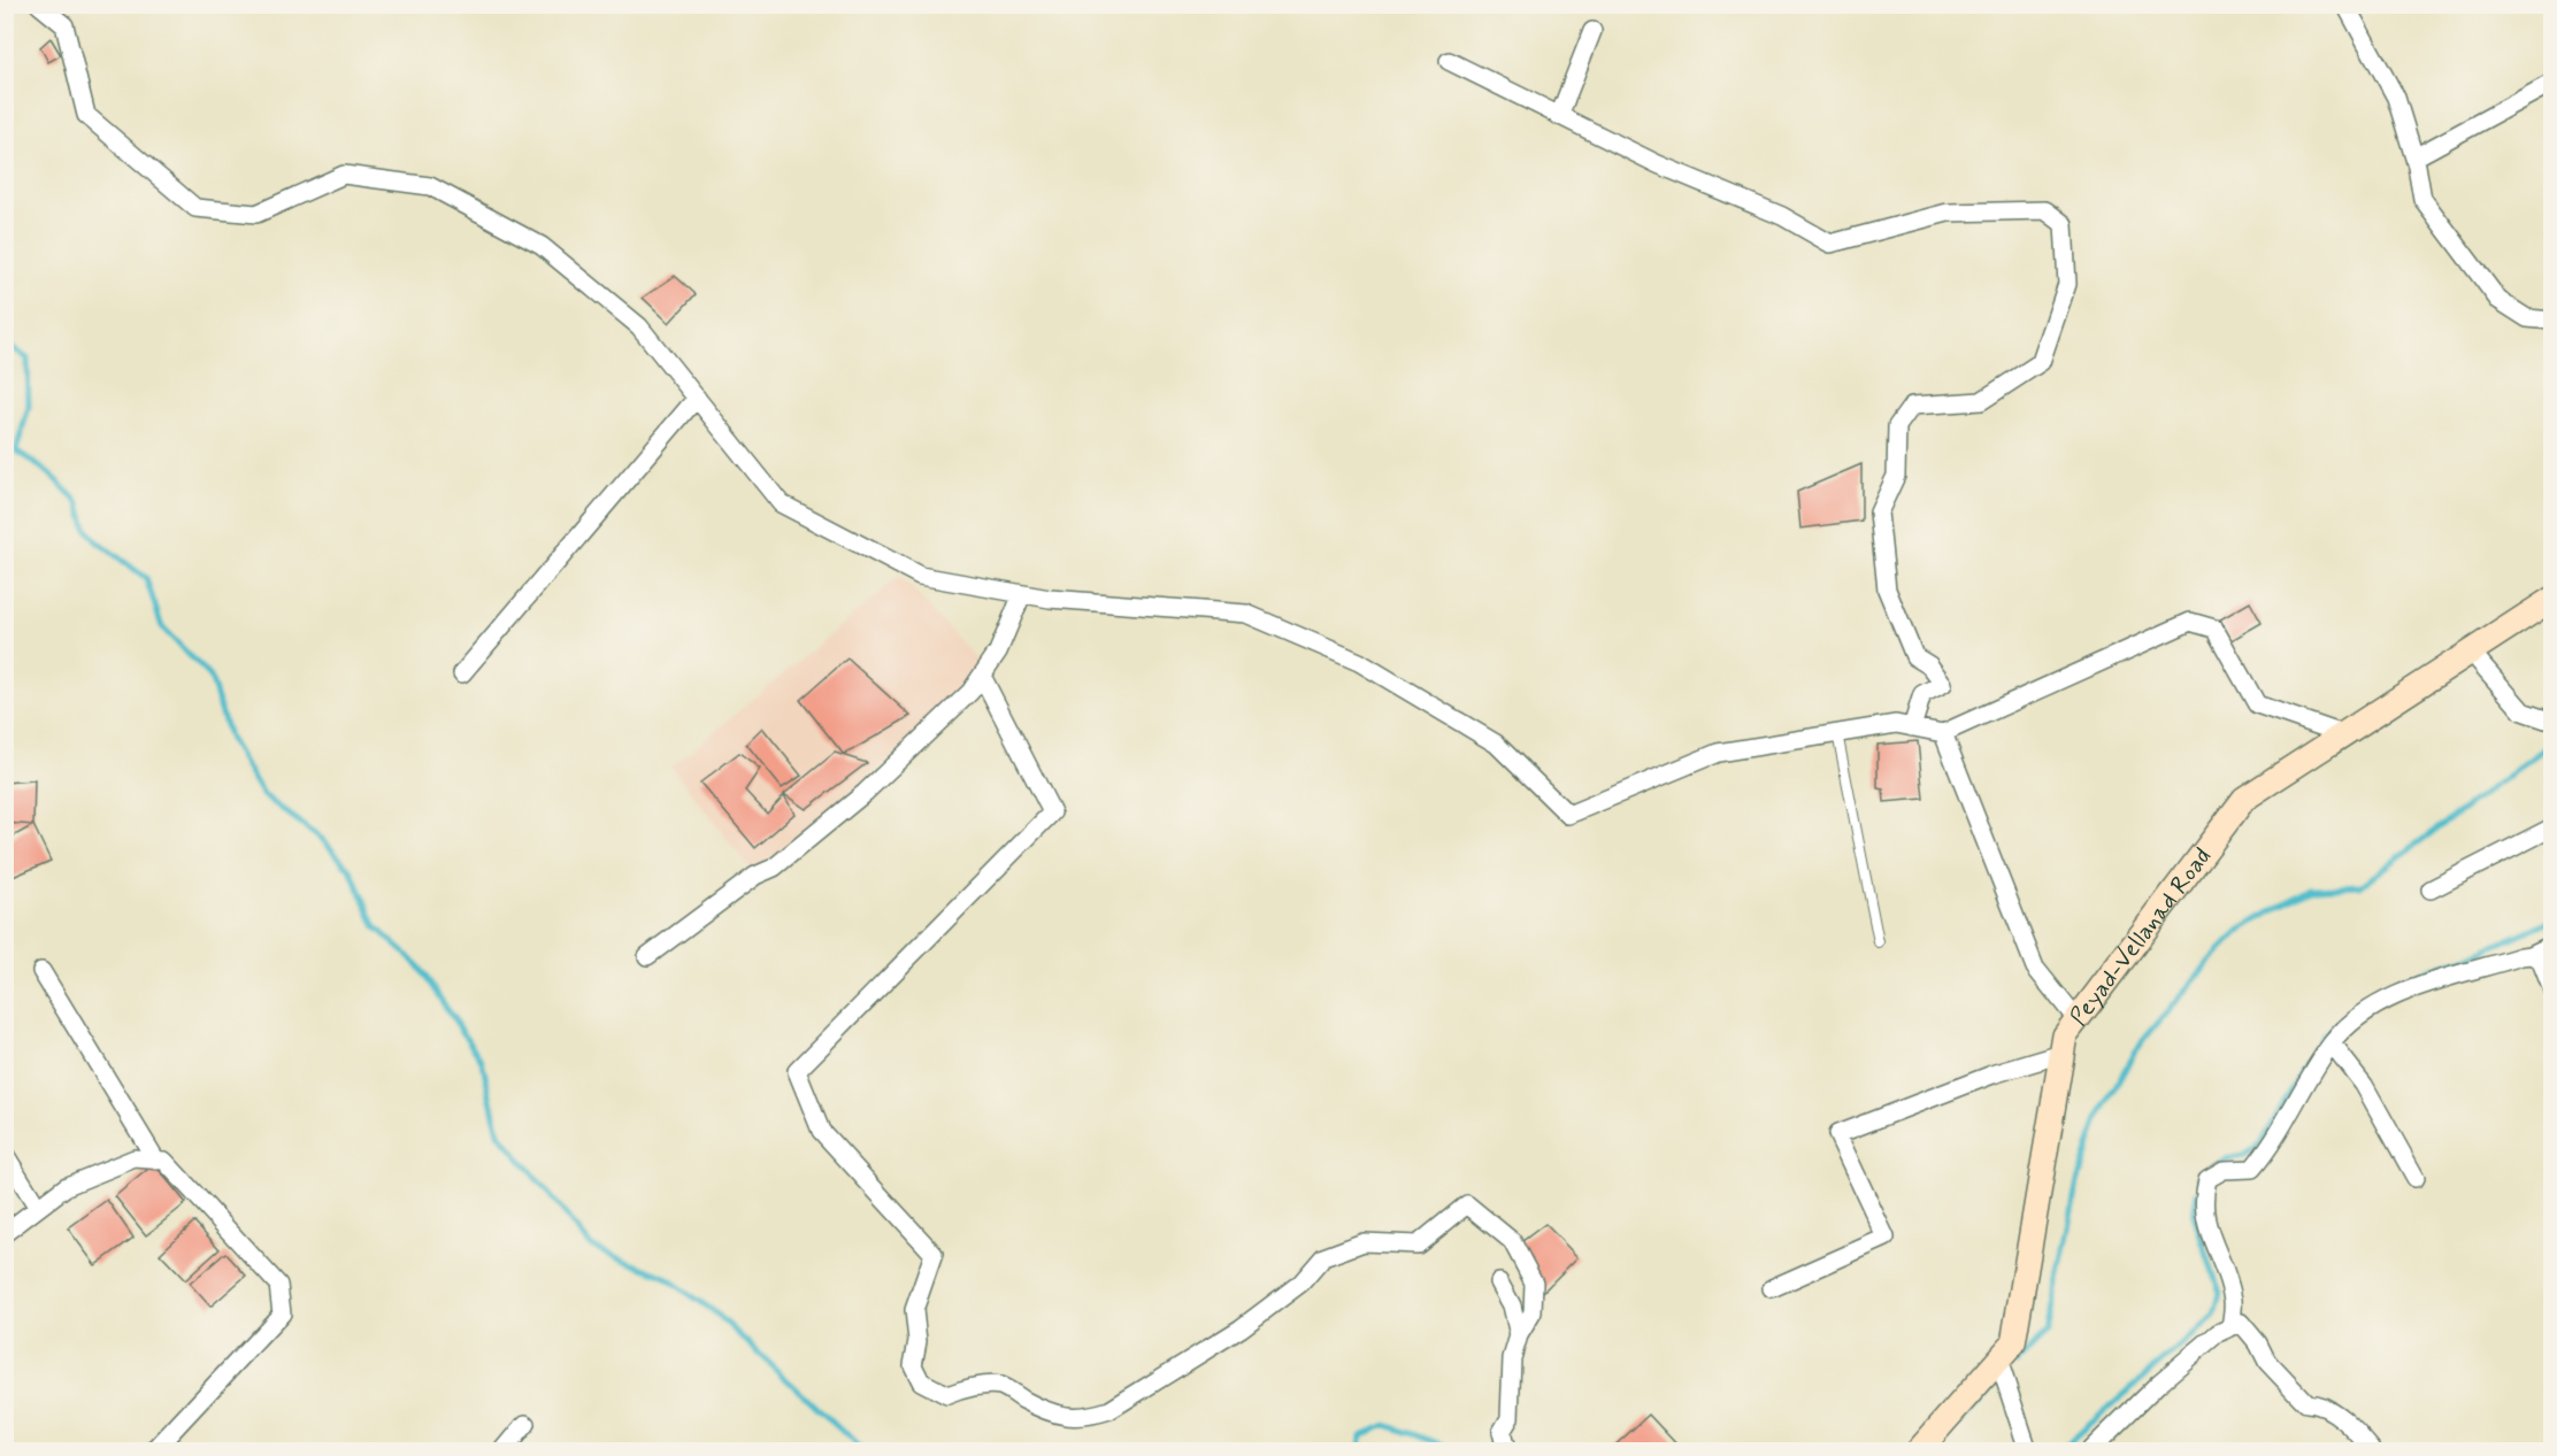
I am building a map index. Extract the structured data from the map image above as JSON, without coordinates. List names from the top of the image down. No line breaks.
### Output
{"streets":{"main road":["Peyad-Vellanad Road"]}}
